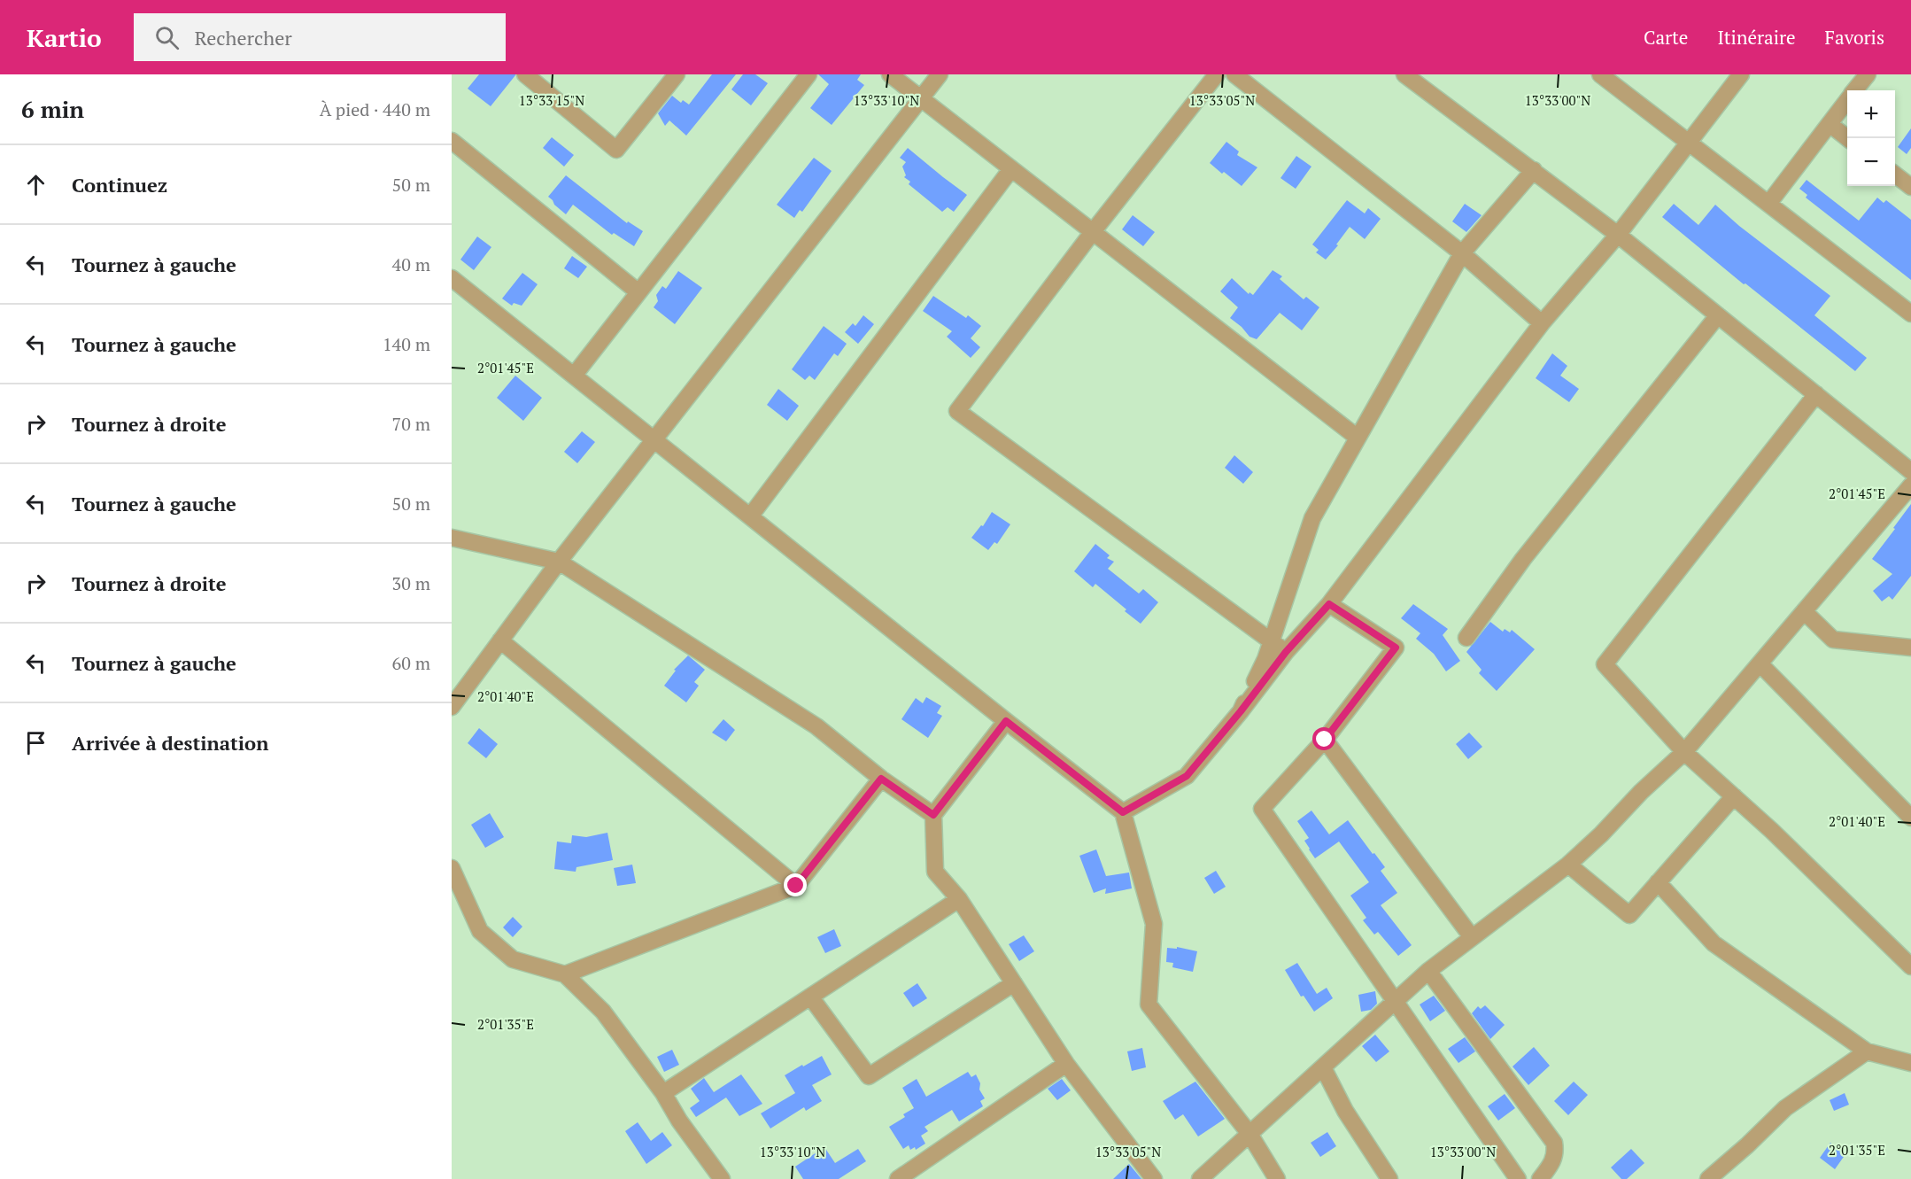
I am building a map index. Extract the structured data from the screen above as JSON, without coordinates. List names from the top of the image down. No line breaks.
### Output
{"page":{"header":"Kartio","search":"Rechercher","nav":["Carte","Itinéraire","Favoris"],"heading":["6 min","À pied · 440 m"],"map_buttons":["+","−"],"list":[["Continuez","50 m"],["Tournez à gauche","40 m"],["Tournez à gauche","140 m"],["Tournez à droite","70 m"],["Tournez à gauche","50 m"],["Tournez à droite","30 m"],["Tournez à gauche","60 m"],"Arrivée à destination"]},"coordinates":["13°33'15\"N","13°33'10\"N","13°33'05\"N","13°33'00\"N","2°01'45\"E","2°01'40\"E","2°01'35\"E"]}
